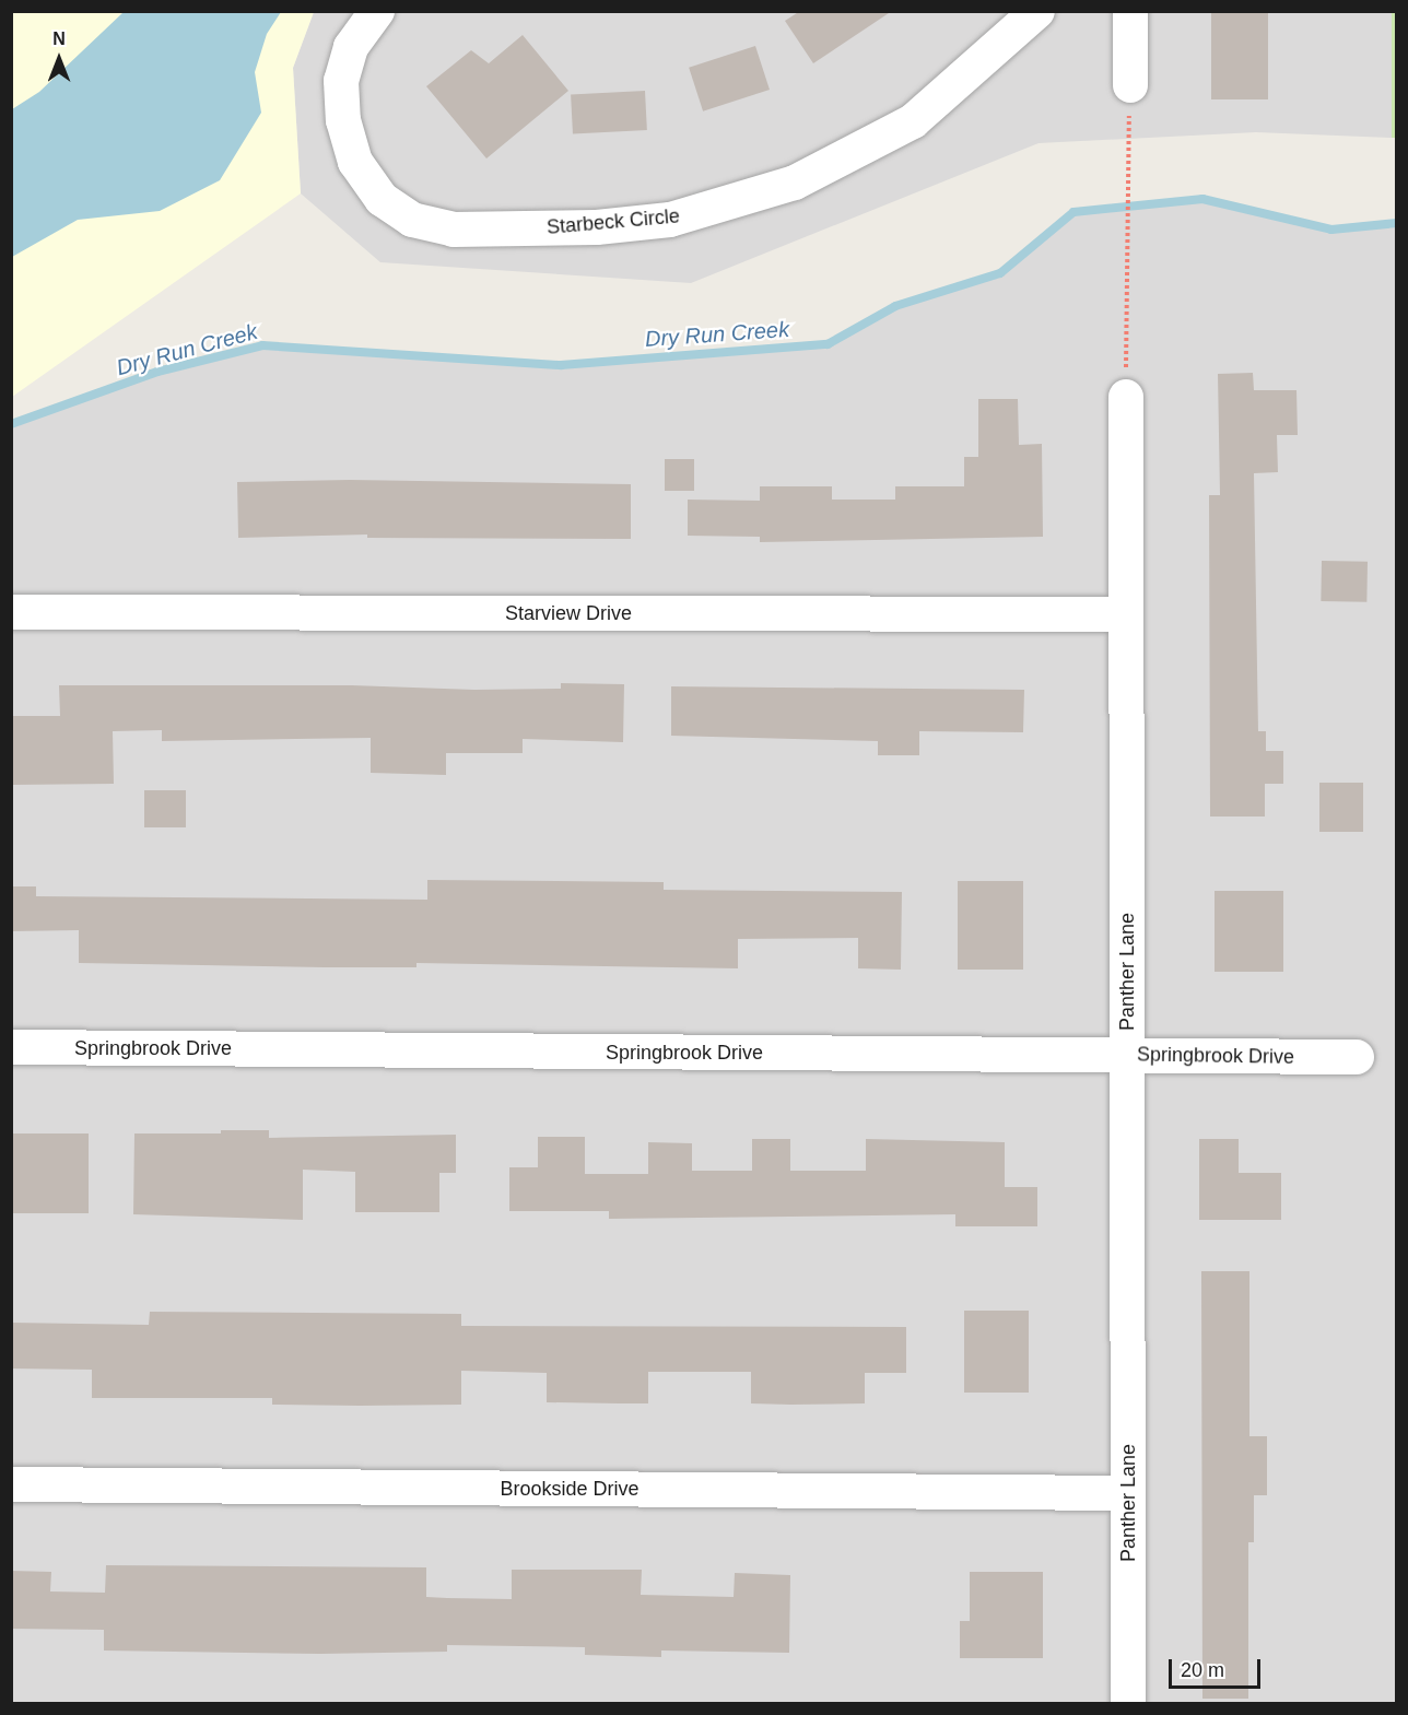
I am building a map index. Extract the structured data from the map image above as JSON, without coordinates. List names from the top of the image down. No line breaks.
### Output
{"streets":{"street":["Starbeck Circle","Starview Drive","Panther Lane","Springbrook Drive","Brookside Drive"]},"crossings":[["Starview Drive","Panther Lane"],["Panther Lane","Springbrook Drive"],["Panther Lane","Brookside Drive"]],"water":["Dry Run Creek"],"scale_bar":"20 m","north":"top"}
